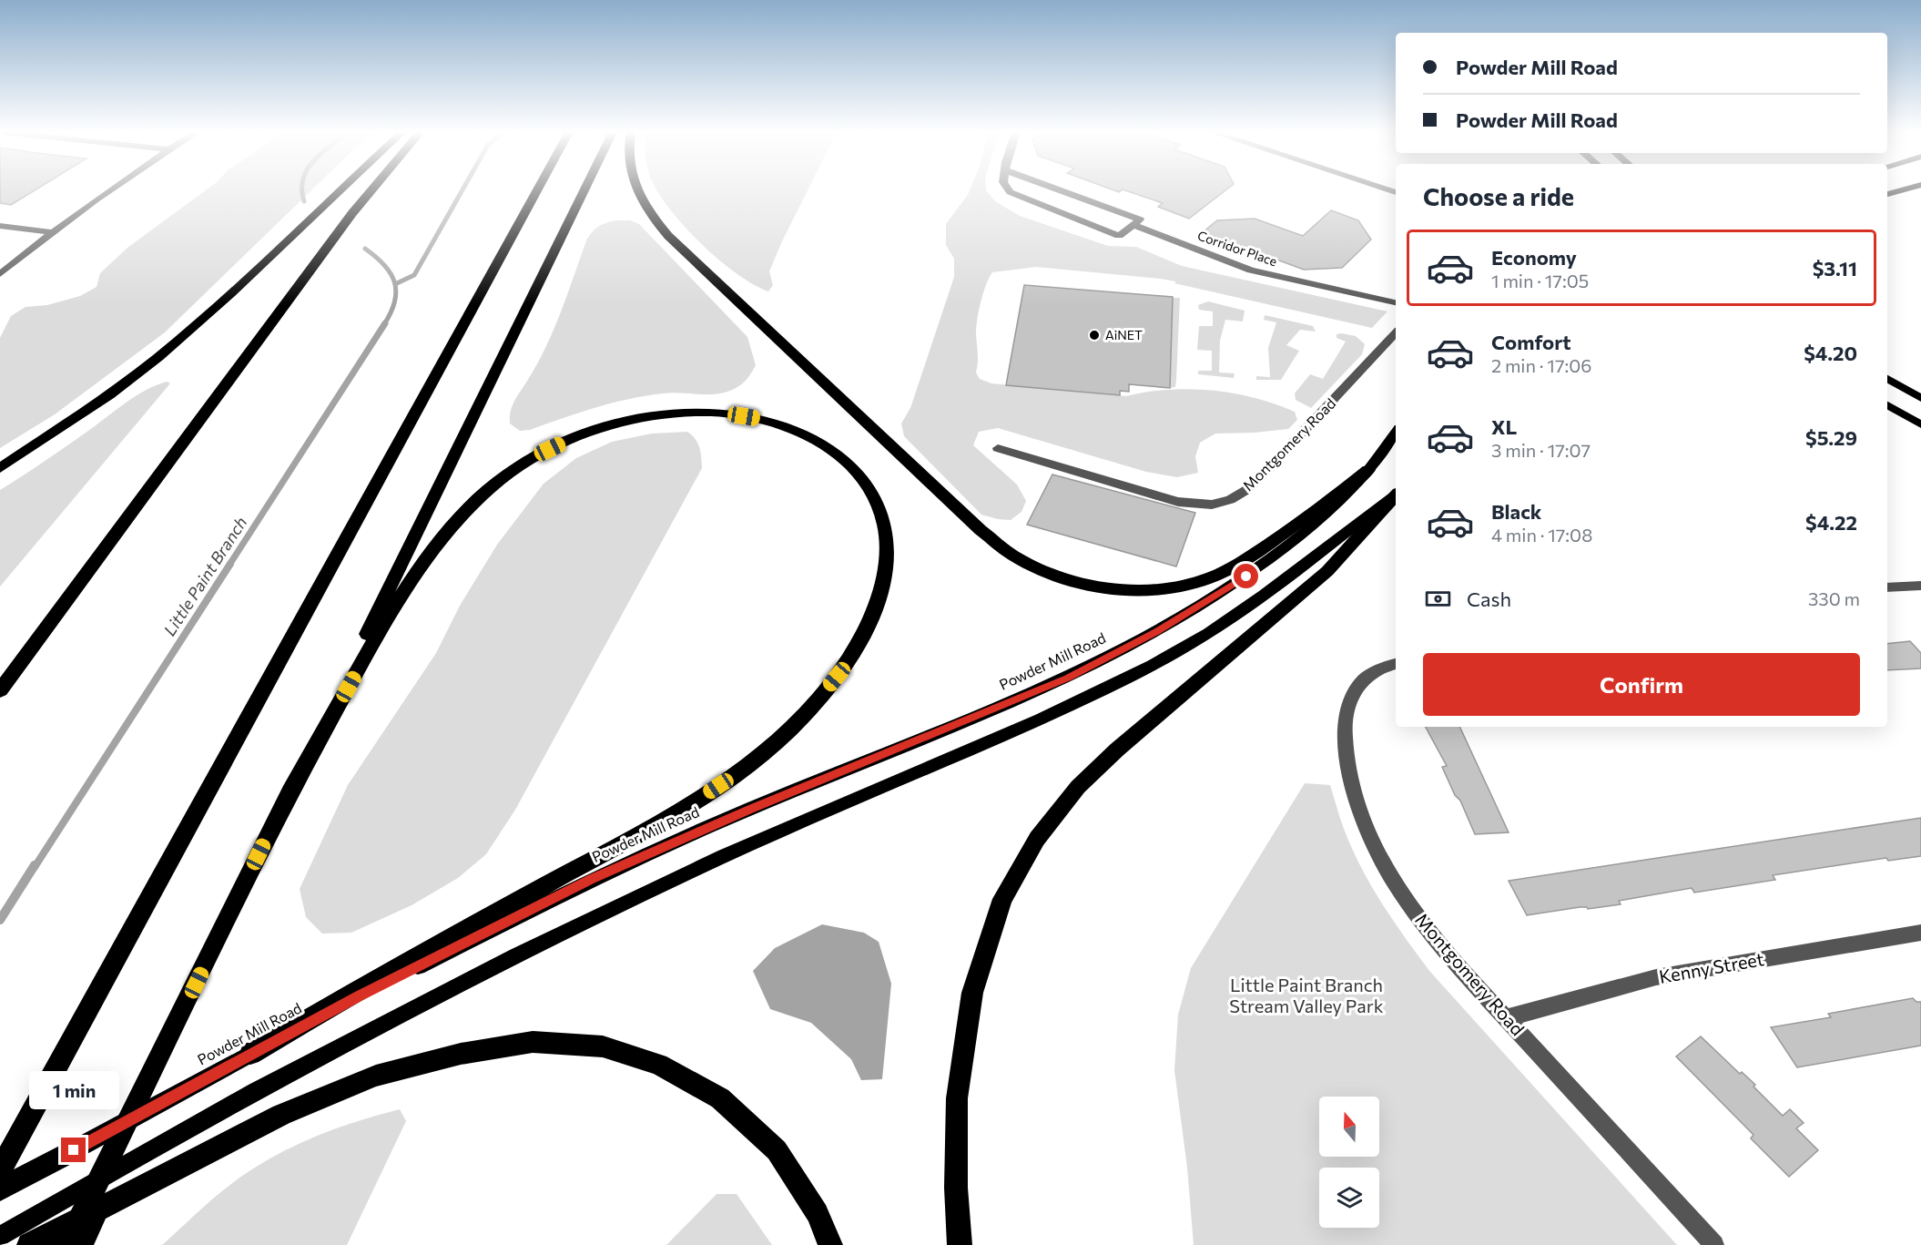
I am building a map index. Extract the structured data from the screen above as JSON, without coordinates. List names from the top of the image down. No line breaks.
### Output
{"streets":{"main road":["Powder Mill Road"],"street":["Corridor Place","Montgomery Road","Kenny Street"]},"crossings":[["Montgomery Road","Kenny Street"]],"water":["Little Paint Branch"],"parks":["Little Paint Branch Stream Valley Park"],"places":["AiNET"],"north":"top","page":{"banner":["Powder Mill Road","Powder Mill Road"],"heading":"Choose a ride","list":[{"name":"Economy","note":"1 min · 17:05","value":"$3.11"},{"name":"Comfort","note":"2 min · 17:06","value":"$4.20"},{"name":"XL","note":"3 min · 17:07","value":"$5.29"},{"name":"Black","note":"4 min · 17:08","value":"$4.22"}],"pay":["Cash","330 m"],"buttons":"Confirm","bubble":"1 min"}}
